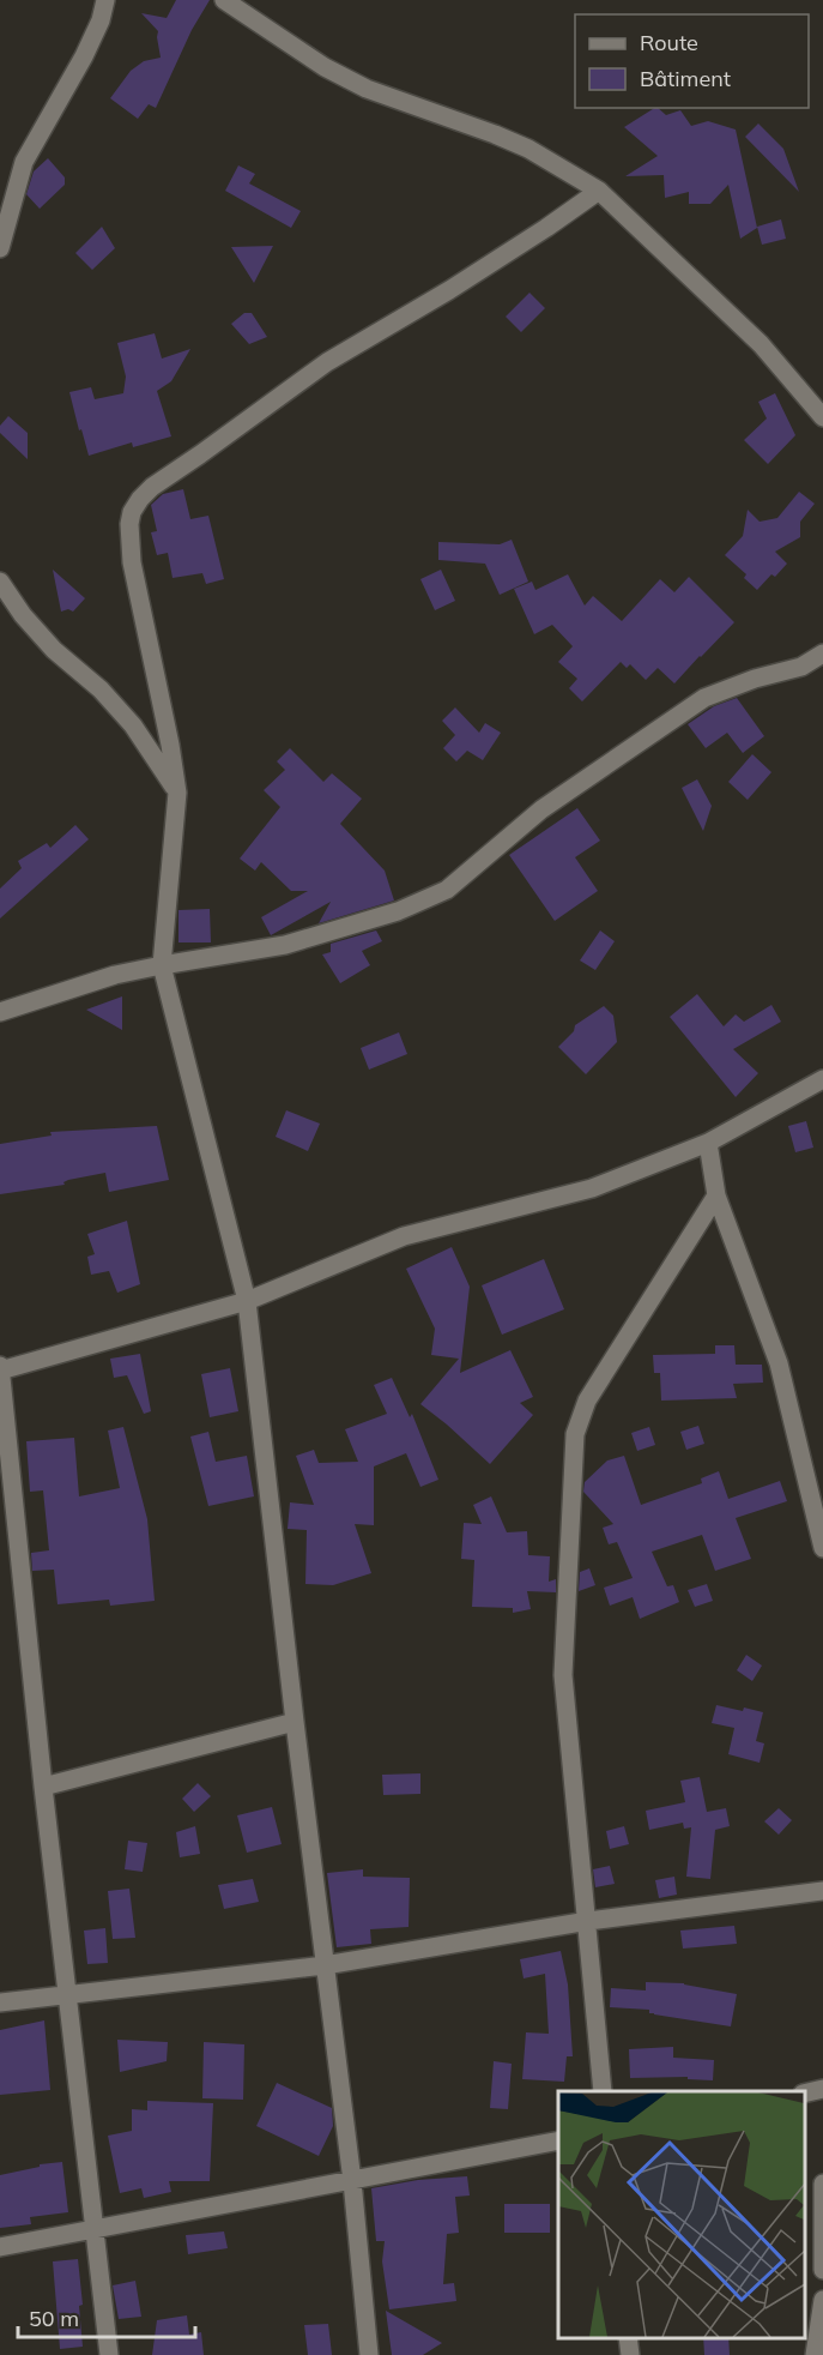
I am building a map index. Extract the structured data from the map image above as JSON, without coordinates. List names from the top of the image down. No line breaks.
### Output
{"legend":["Route","Bâtiment"],"scale_bar":"50 m"}
